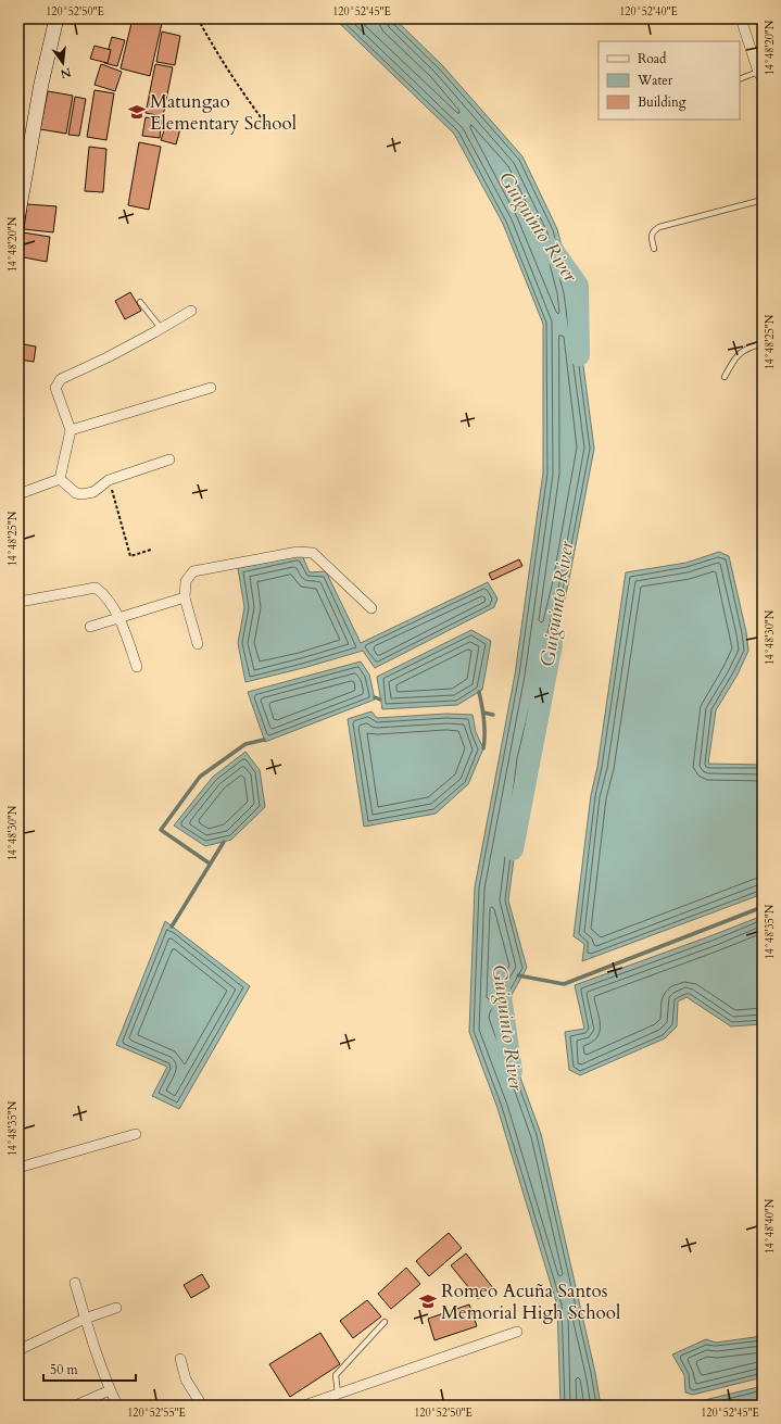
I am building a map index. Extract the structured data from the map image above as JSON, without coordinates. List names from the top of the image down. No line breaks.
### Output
{"water":["Guiguinto River"],"places":{"school or university":["Matungao Elementary School","Romeo Acuña Santos Memorial High School"]},"legend":["Road","Water","Building"],"scale_bar":"50 m","north":"bottom","coordinates":["120°52'50\"E","120°52'45\"E","120°52'40\"E","14°48'20\"N","14°48'25\"N","14°48'30\"N","14°48'35\"N","14°48'40\"N","120°52'55\"E"]}
